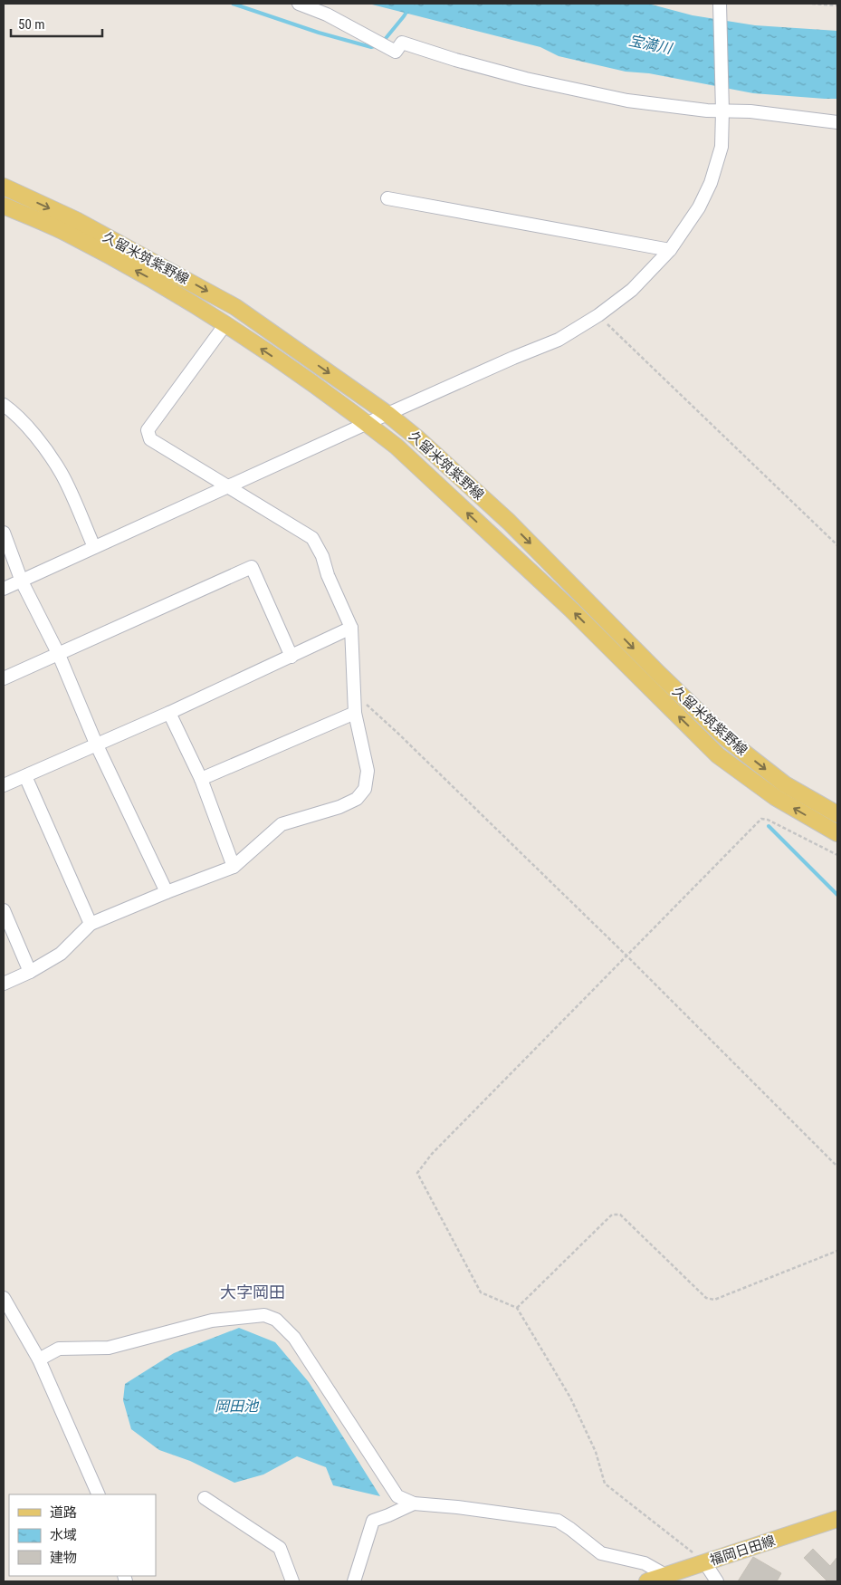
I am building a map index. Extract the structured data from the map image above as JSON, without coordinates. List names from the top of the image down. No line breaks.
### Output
{"streets":{"main road":["久留米筑紫野線","福岡日田線"]},"districts":["大字岡田"],"water":["宝満川","岡田池"],"legend":["道路","水域","建物"],"scale_bar":"50 m"}
